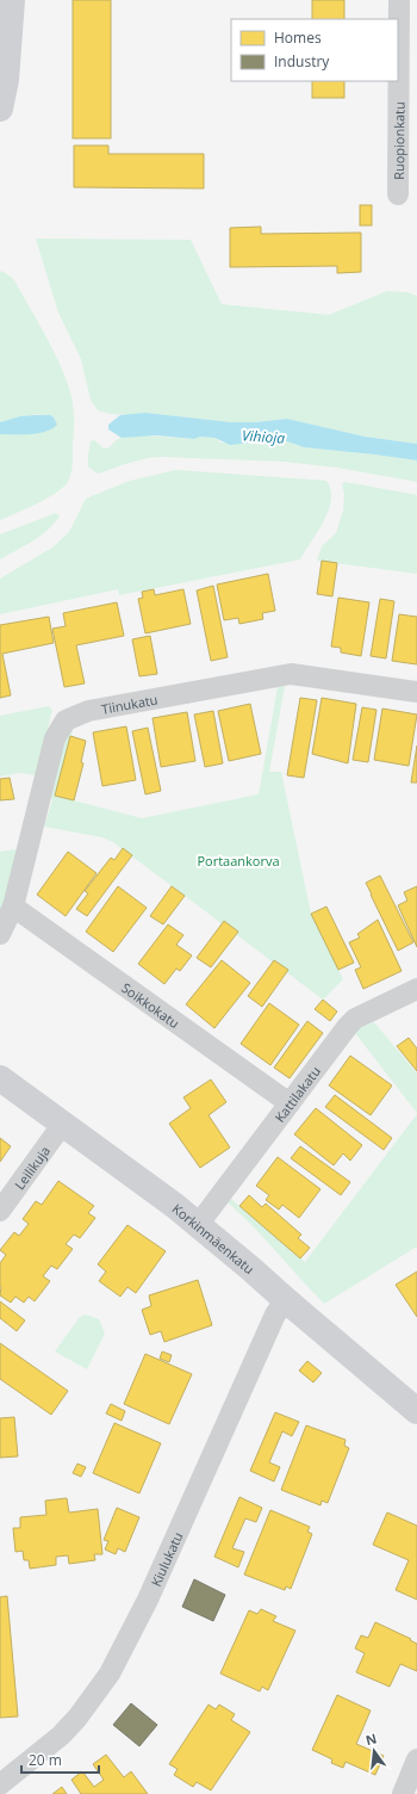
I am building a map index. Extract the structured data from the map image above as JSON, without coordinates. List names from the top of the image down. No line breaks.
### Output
{"streets":{"street":["Ruopionkatu","Tiinukatu","Soikkokatu","Kattilakatu","Leilikuja","Korkinmäenkatu","Kiulukatu"]},"crossings":[["Tiinukatu","Soikkokatu"],["Soikkokatu","Kattilakatu"],["Kattilakatu","Korkinmäenkatu"],["Leilikuja","Korkinmäenkatu"],["Korkinmäenkatu","Kiulukatu"]],"water":["Vihioja"],"parks":["Portaankorva"],"legend":["Homes","Industry"],"scale_bar":"20 m","north":"top"}
